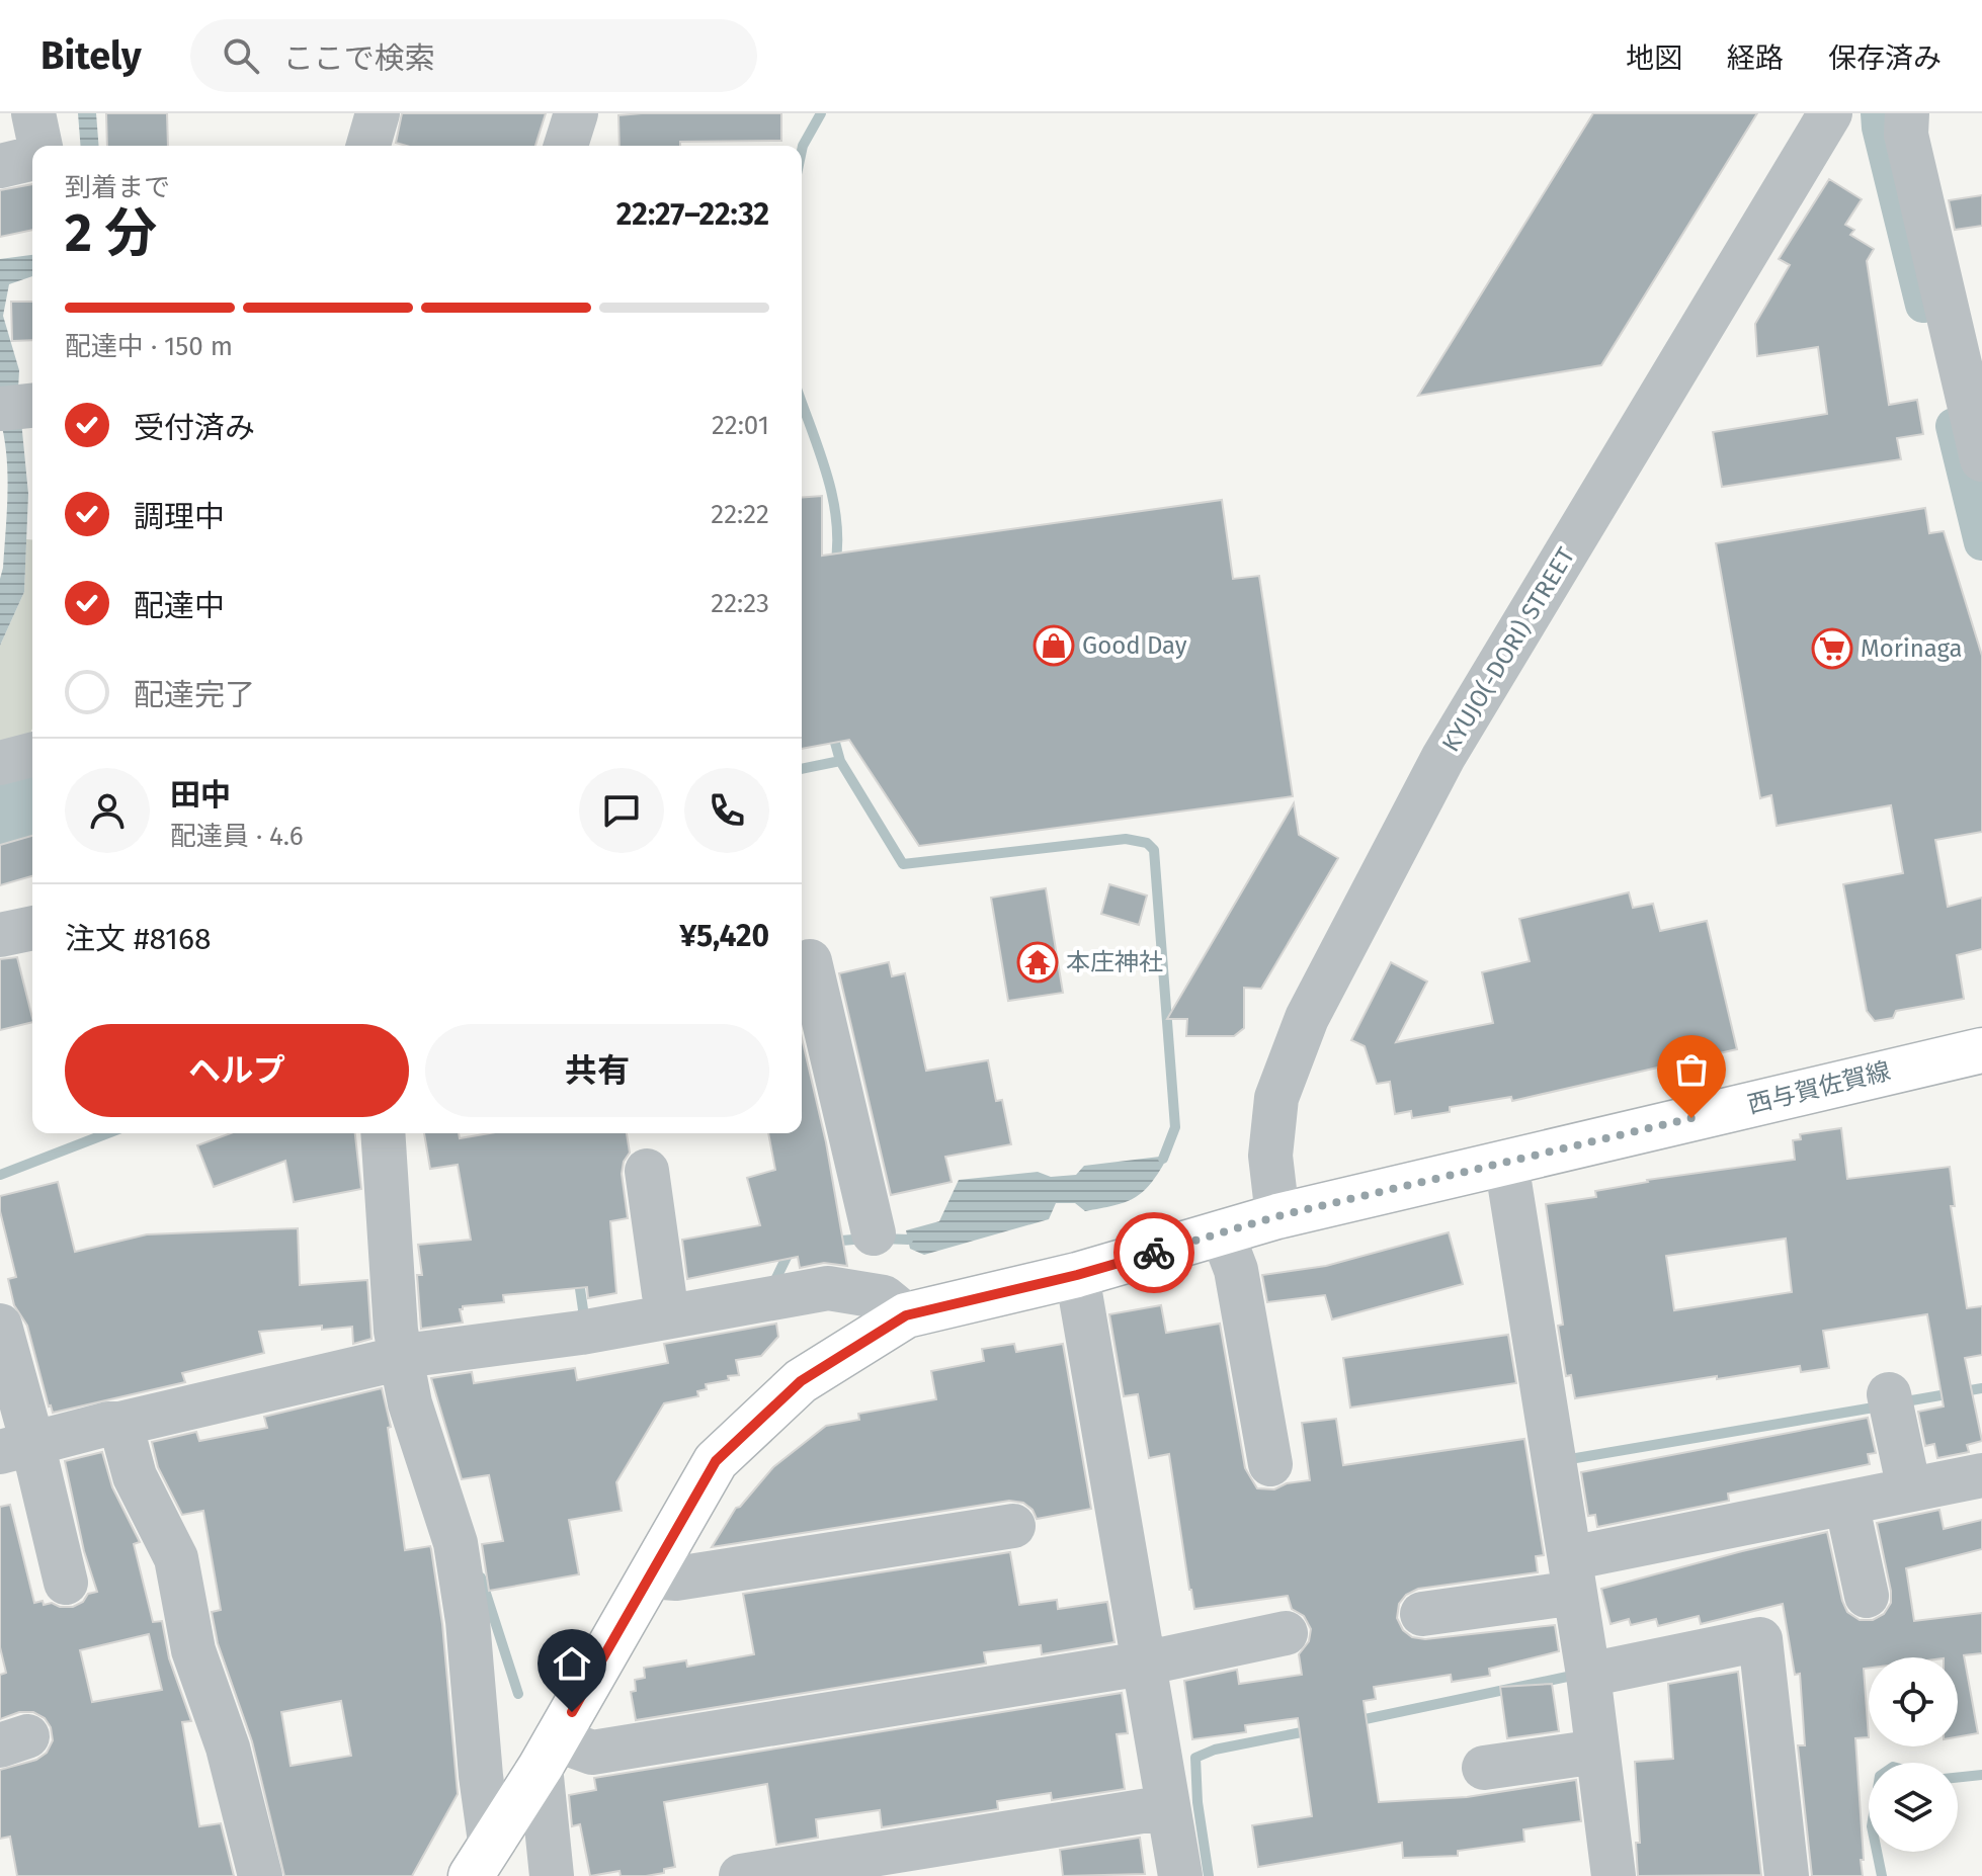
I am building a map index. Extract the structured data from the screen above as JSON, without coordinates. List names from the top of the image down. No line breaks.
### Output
{"streets":{"main road":["西与賀佐賀線"],"street":["KYUJO(-DORI) STREET"]},"crossings":[["KYUJO(-DORI) STREET","西与賀佐賀線"]],"places":{"shop":["Good Day"],"supermarket":["Morinaga"],"temple":["本庄神社"]},"page":{"header":"Bitely","search":"ここで検索","nav":["地図","経路","保存済み"],"heading":["2 分","到着まで","22:27–22:32"],"panel":["田中","配達員 · 4.6","注文 #8168","¥5,420"],"bar":"配達中 · 150 m","list":[["受付済み","22:01"],["調理中","22:22"],["配達中","22:23"],"配達完了"],"buttons":["ヘルプ","共有"]}}
